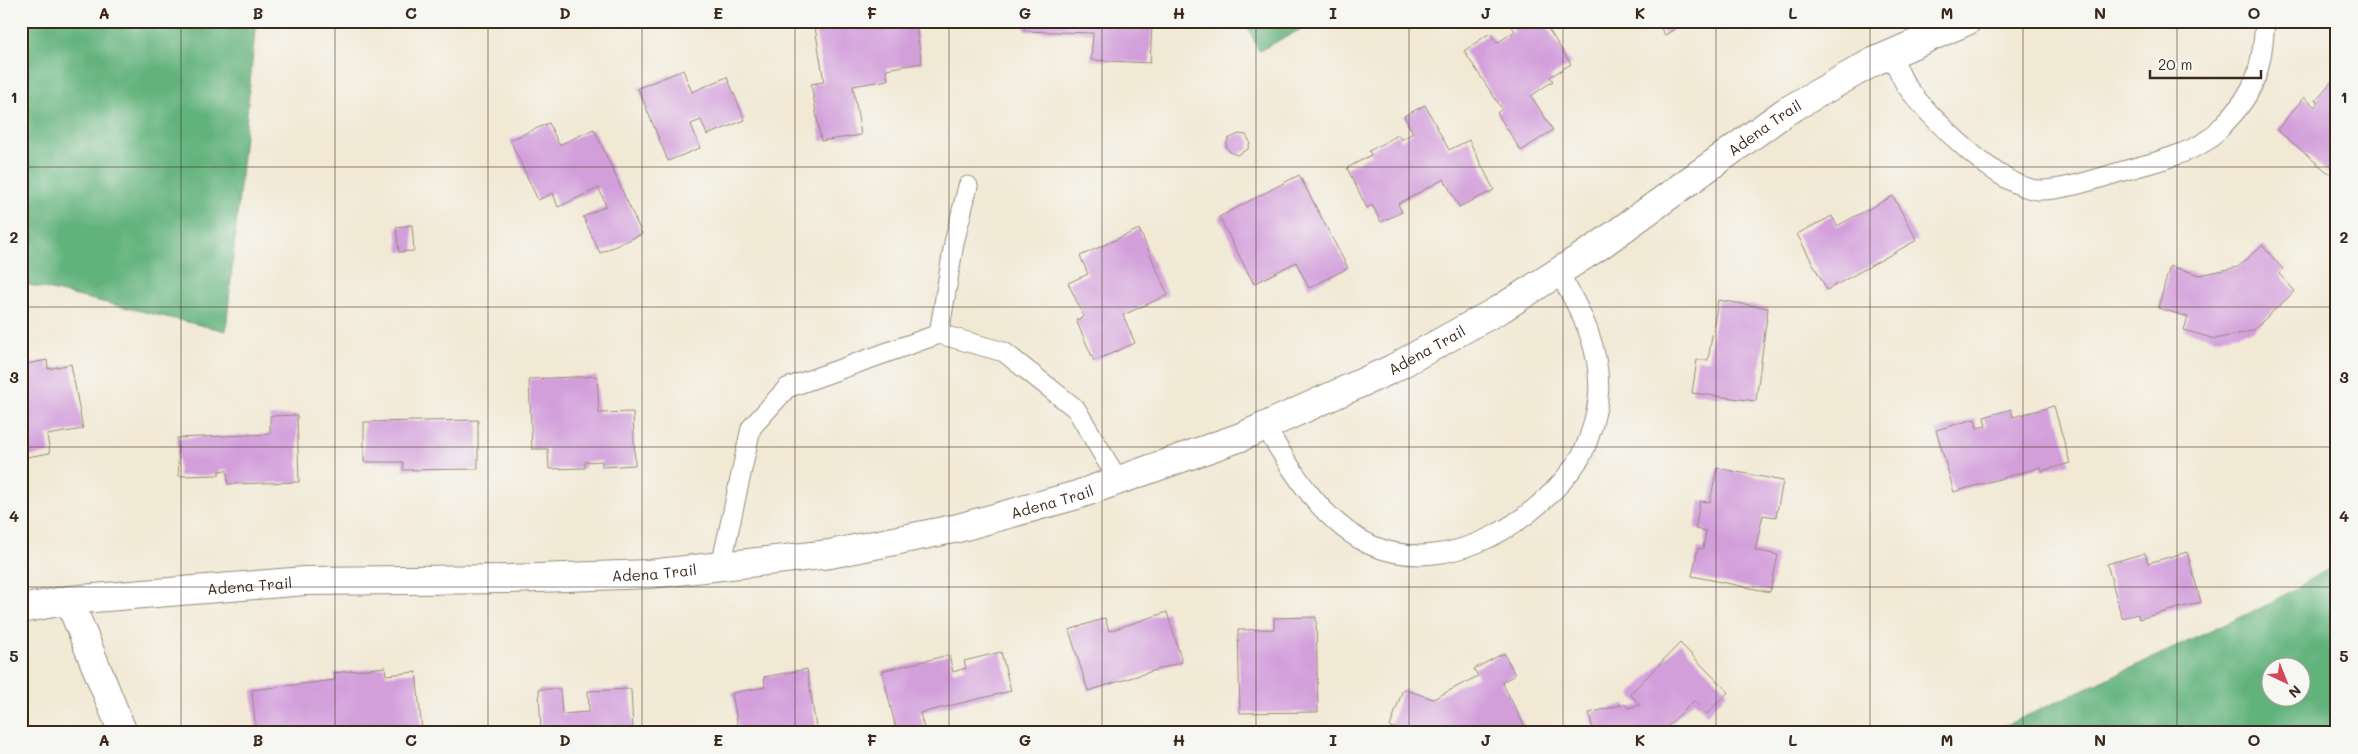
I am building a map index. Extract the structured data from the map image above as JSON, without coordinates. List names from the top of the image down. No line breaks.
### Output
{"streets":{"street":["Adena Trail"]},"scale_bar":"20 m","north":"bottom right","grid":{"columns":["A","B","C","D","E","F","G","H","I","J","K","L","M","N","O"],"rows":["1","2","3","4","5"]}}
